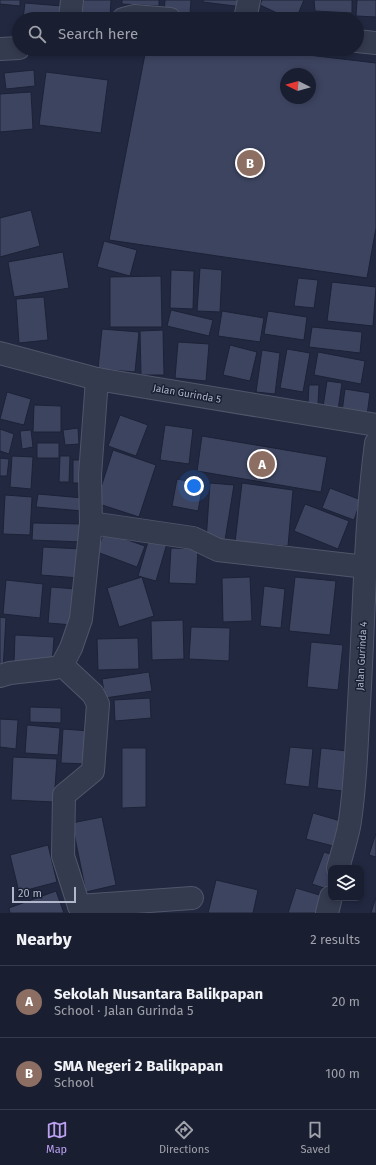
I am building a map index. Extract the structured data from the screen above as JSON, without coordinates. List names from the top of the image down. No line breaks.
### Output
{"streets":{"street":["Jalan Gurinda 5","Jalan Gurinda 4"]},"scale_bar":"20 m","north":"left","page":{"search":"Search here","pins":["B","A"],"scale":"20 m","heading":["Nearby","2 results"],"list":[{"mark":"A","name":"Sekolah Nusantara Balikpapan","note":"School · Jalan Gurinda 5","value":"20 m"},{"mark":"B","name":"SMA Negeri 2 Balikpapan","note":"School","value":"100 m"}],"nav":["Map","Directions","Saved"]}}
